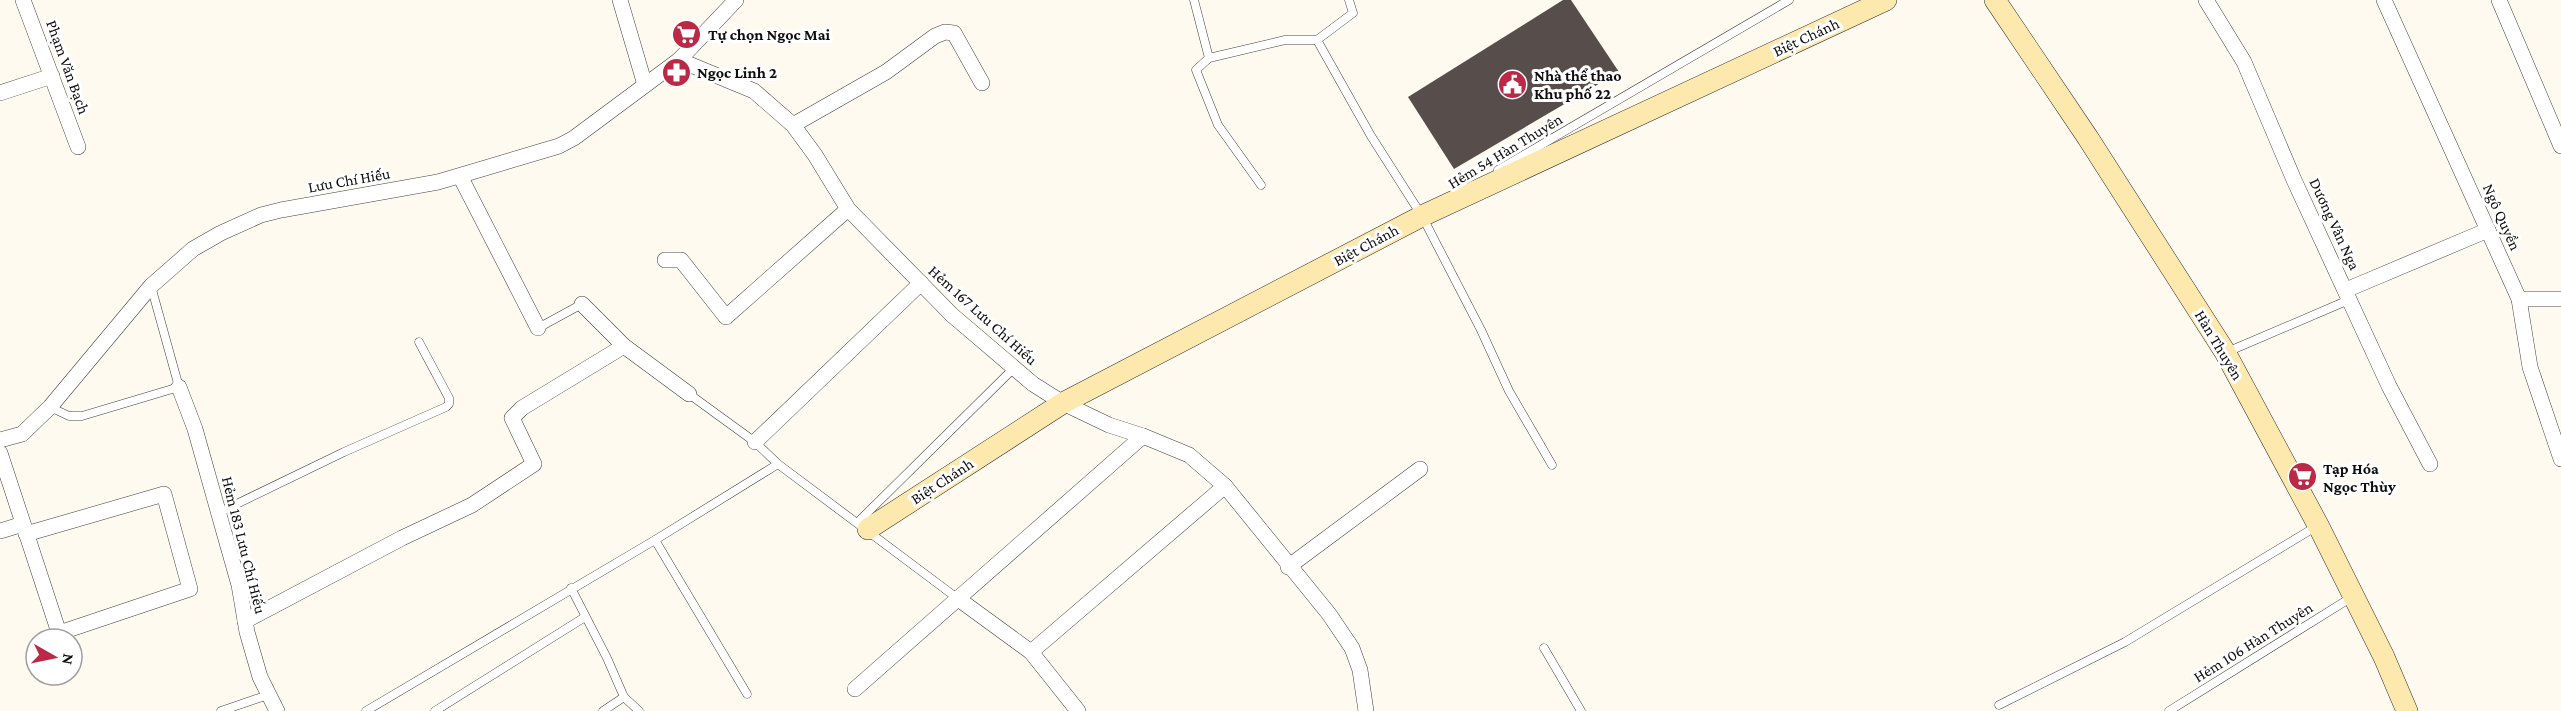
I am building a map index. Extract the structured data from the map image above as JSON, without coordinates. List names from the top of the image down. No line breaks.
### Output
{"streets":{"street":["Biệt Chánh","Phạm Văn Bạch","Lưu Chí Hiếu","Ngô Quyền","Dương Vân Nga","Hẻm 167 Lưu Chí Hiếu","Hàn Thuyên","Hẻm 183 Lưu Chí Hiếu"],"lane":["Hẻm 54 Hàn Thuyên","Hẻm 106 Hàn Thuyên"]},"crossings":[["Biệt Chánh","Hẻm 54 Hàn Thuyên"],["Biệt Chánh","Hẻm 167 Lưu Chí Hiếu"],["Lưu Chí Hiếu","Hẻm 167 Lưu Chí Hiếu"],["Hàn Thuyên","Hẻm 106 Hàn Thuyên"]],"places":{"supermarket":["Tự chọn Ngọc Mai","Tạp Hóa Ngọc Thùy"],"pharmacy":["Ngọc Linh 2"],"public building":["Nhà thể thao Khu phố 22"]},"north":"right"}
